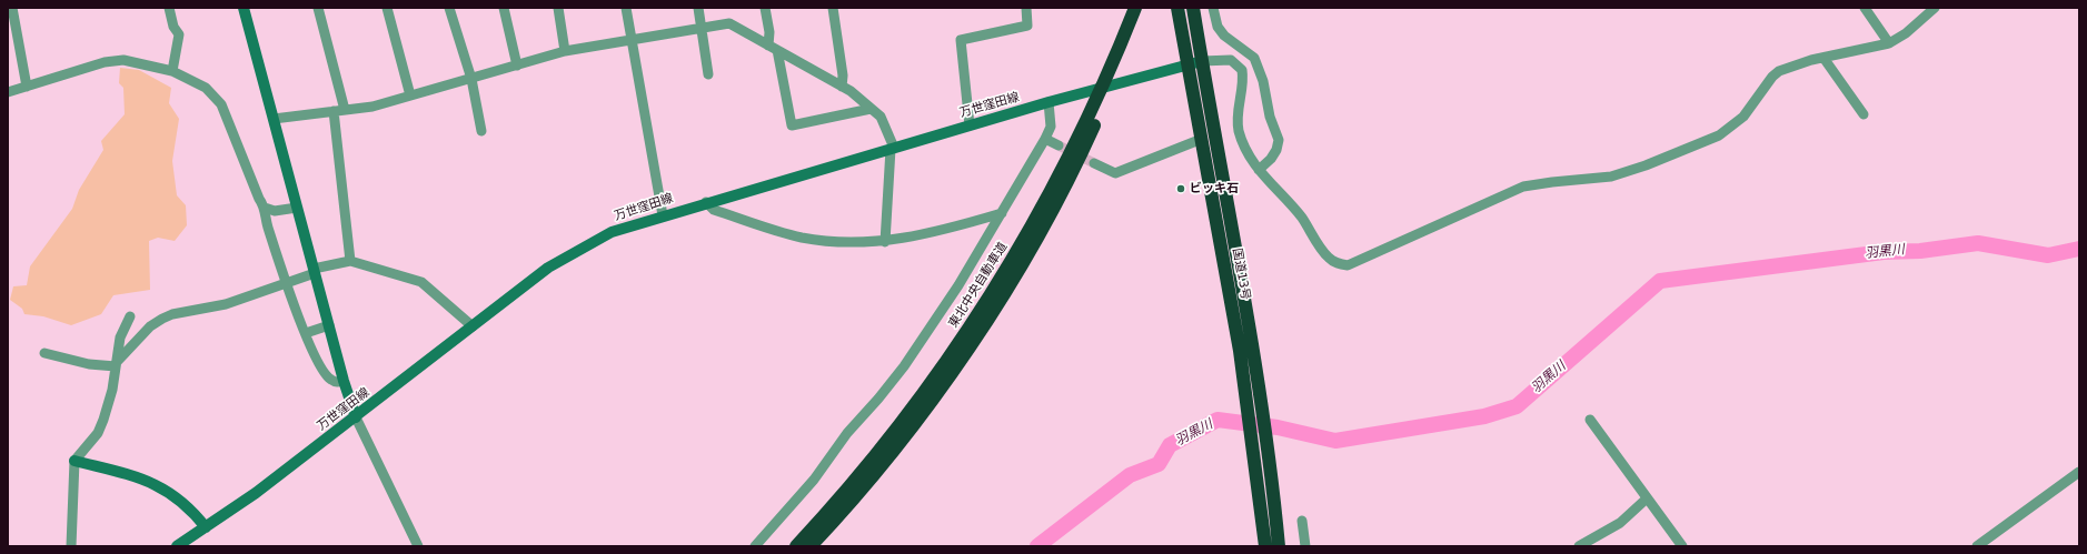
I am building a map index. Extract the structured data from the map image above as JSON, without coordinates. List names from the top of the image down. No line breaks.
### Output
{"streets":{"highway":["国道13号","東北中央自動車道"],"main road":["万世窪田線"]},"crossings":[["万世窪田線","国道13号"]],"water":["羽黒川"],"places":["ビッキ石"]}
